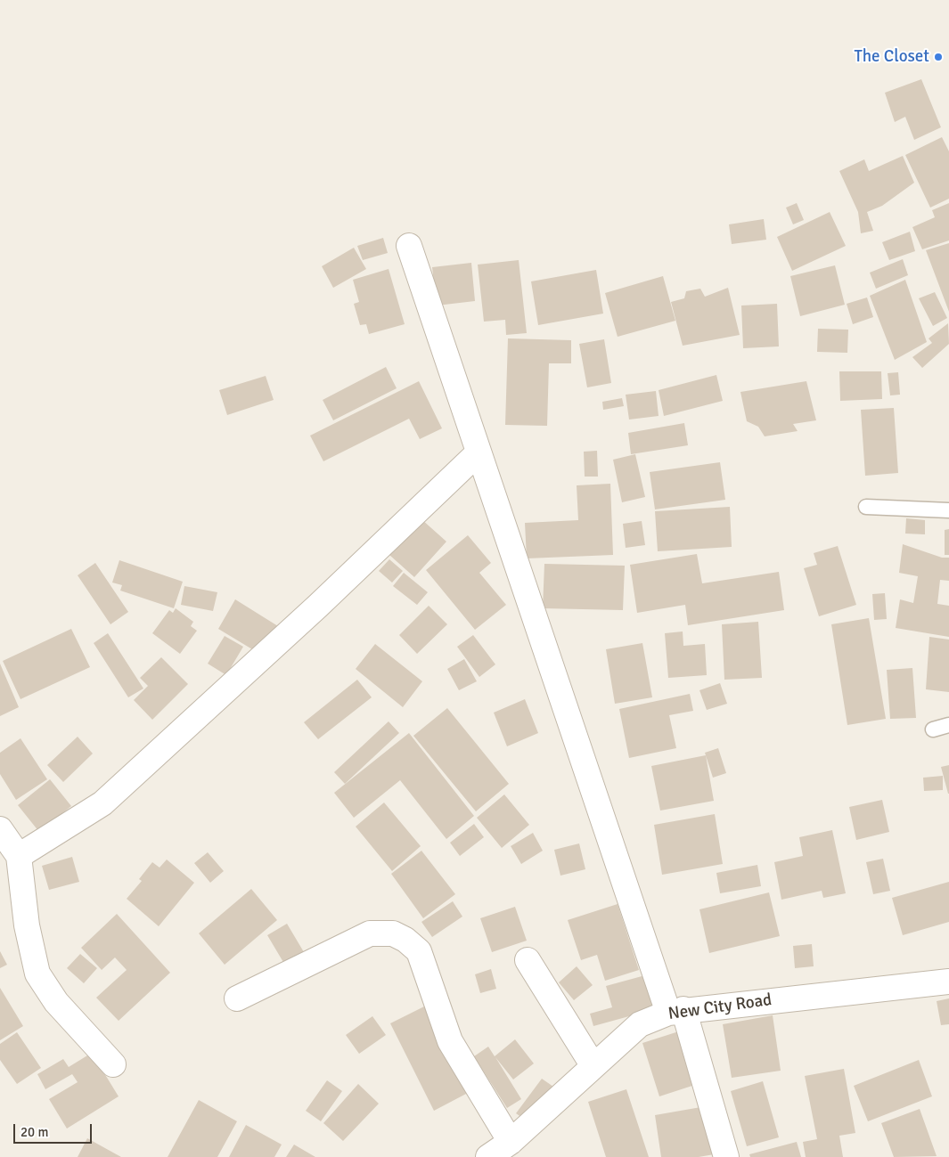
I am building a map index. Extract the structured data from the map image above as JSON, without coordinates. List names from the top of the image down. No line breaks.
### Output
{"streets":{"street":["New City Road"]},"places":["The Closet"],"scale_bar":"20 m"}
